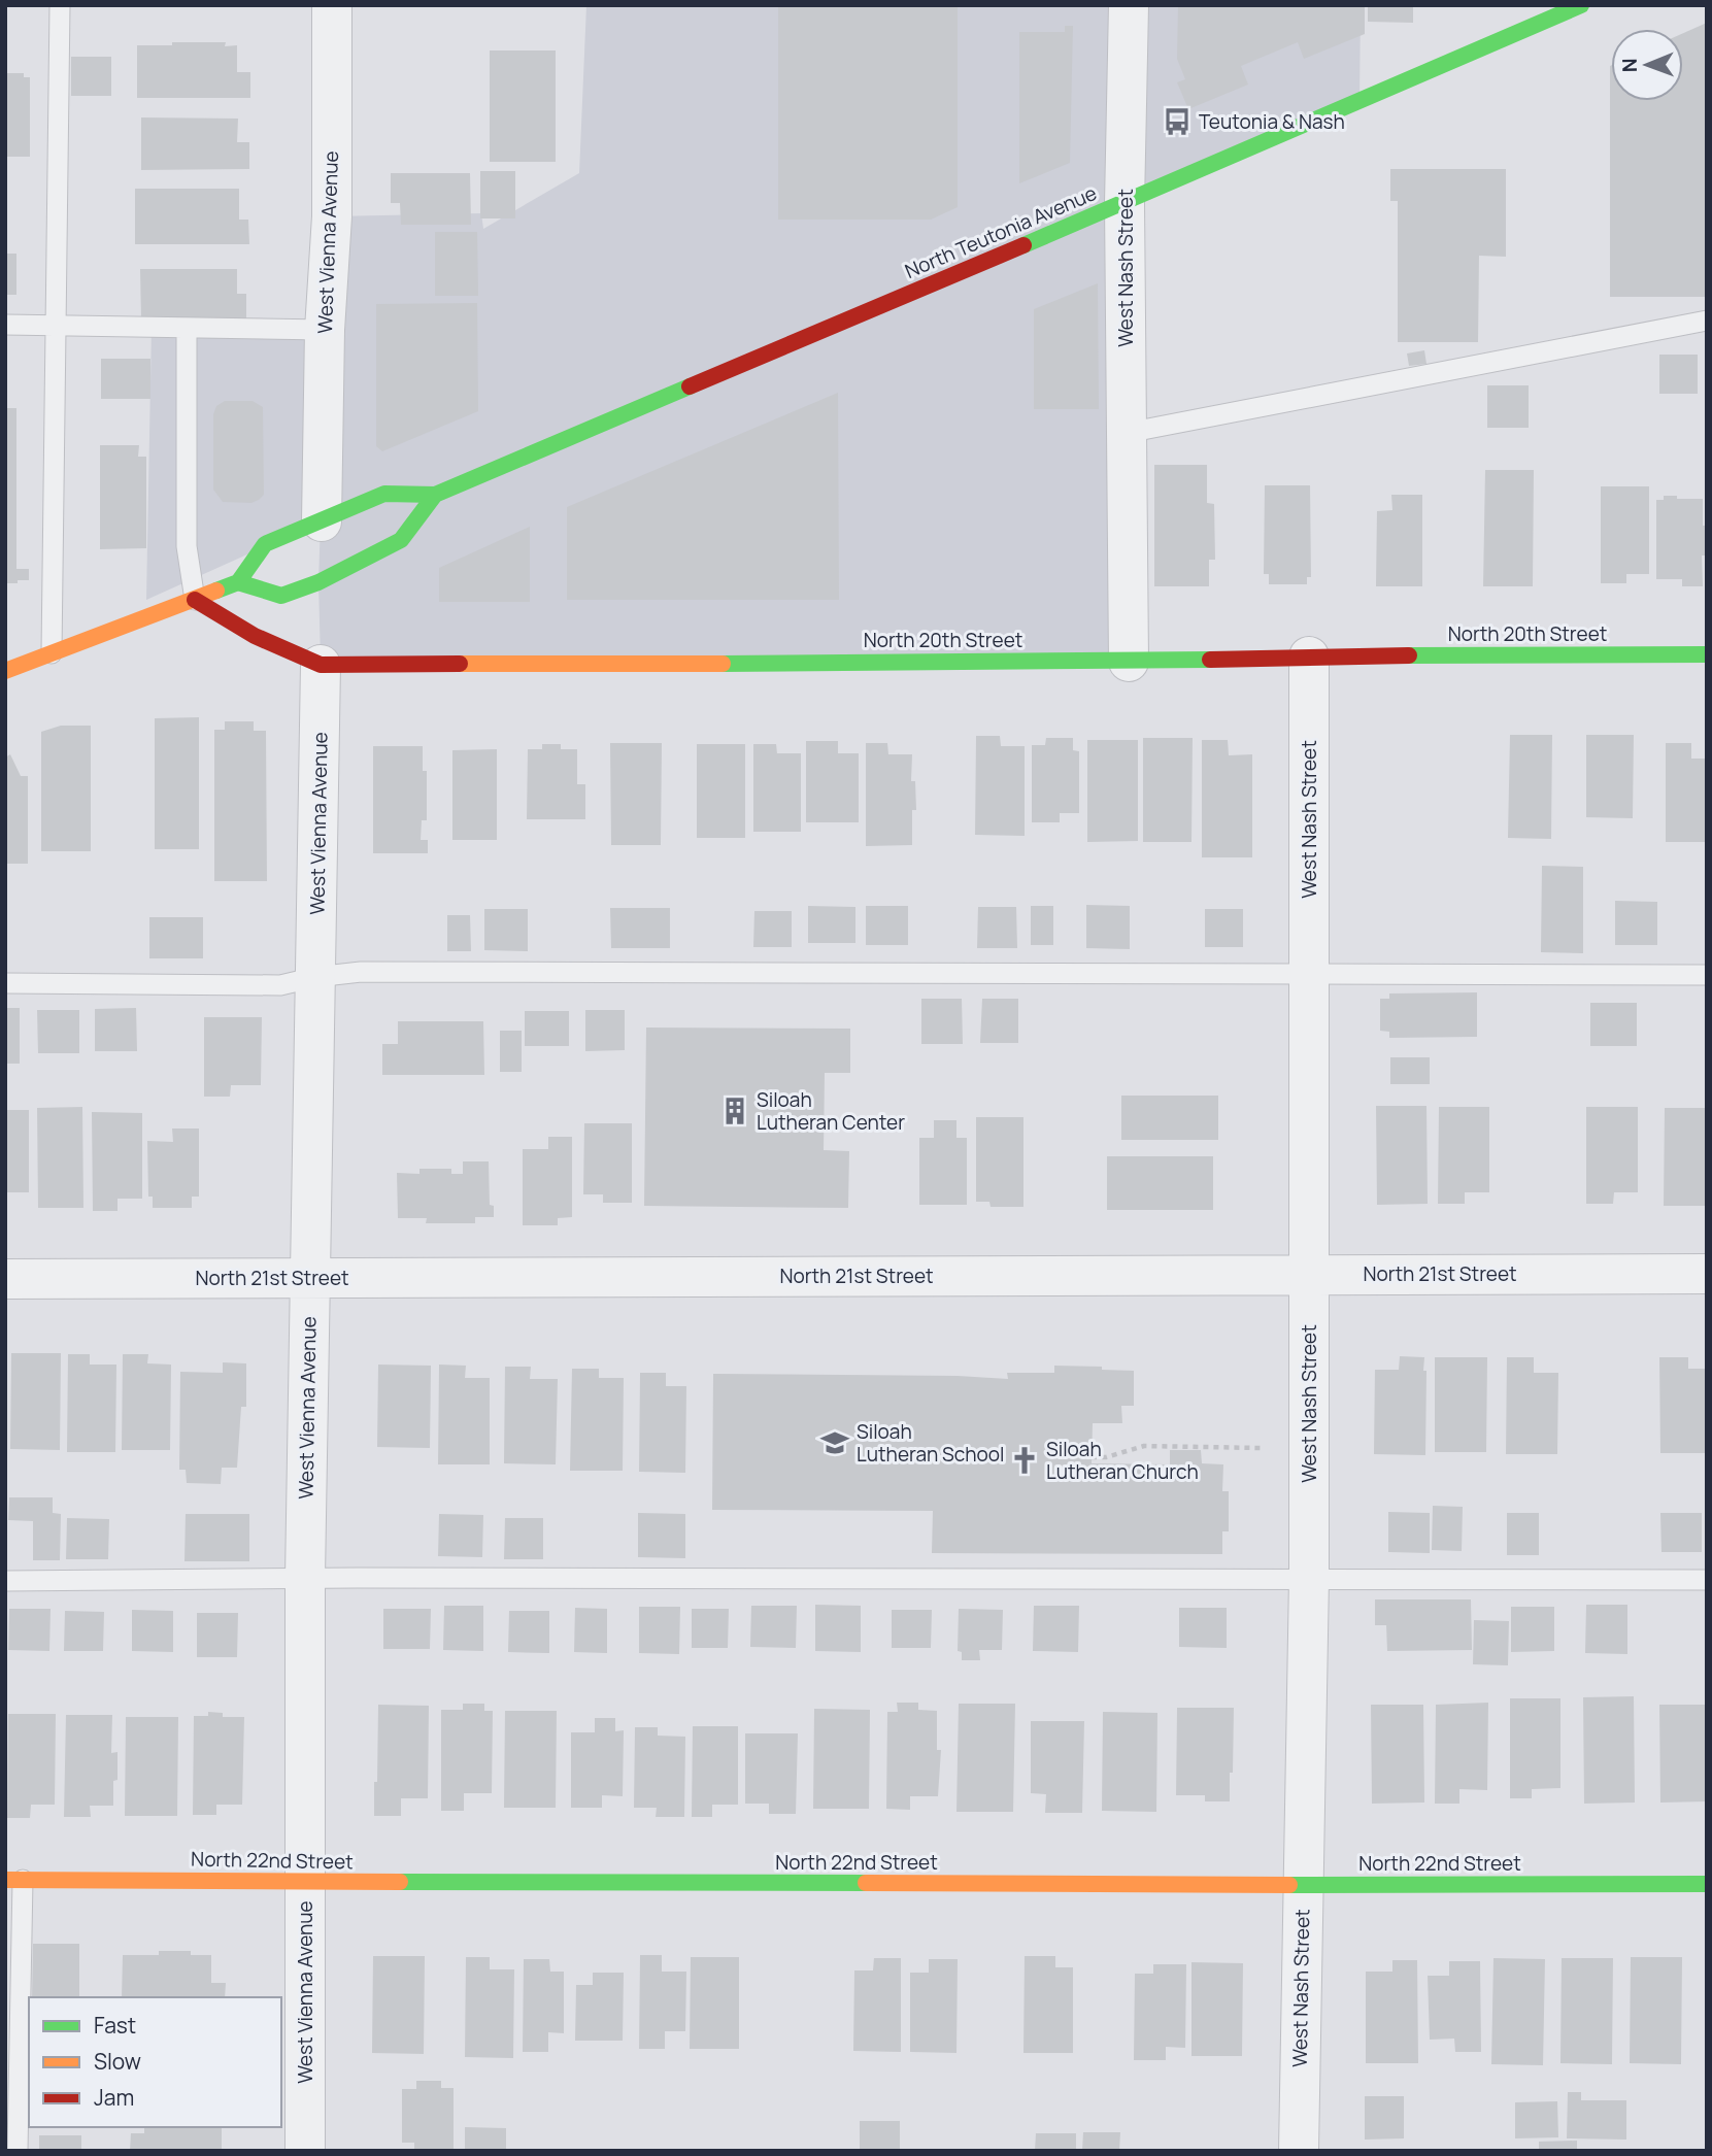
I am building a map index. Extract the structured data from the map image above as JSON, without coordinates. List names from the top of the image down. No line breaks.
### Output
{"streets":{"main road":["North Teutonia Avenue","North 20th Street","North 22nd Street"],"street":["West Vienna Avenue","West Nash Street","North 21st Street"]},"crossings":[["North Teutonia Avenue","West Vienna Avenue"],["North Teutonia Avenue","West Nash Street"],["West Vienna Avenue","North 20th Street"],["West Vienna Avenue","North 21st Street"],["West Vienna Avenue","North 22nd Street"],["West Nash Street","North 20th Street"],["West Nash Street","North 21st Street"],["West Nash Street","North 22nd Street"]],"places":{"bus stop":["Teutonia & Nash"],"building":["Siloah Lutheran Center"],"school or university":["Siloah Lutheran School"],"church":["Siloah Lutheran Church"]},"legend":["Fast","Slow","Jam"],"north":"left"}
